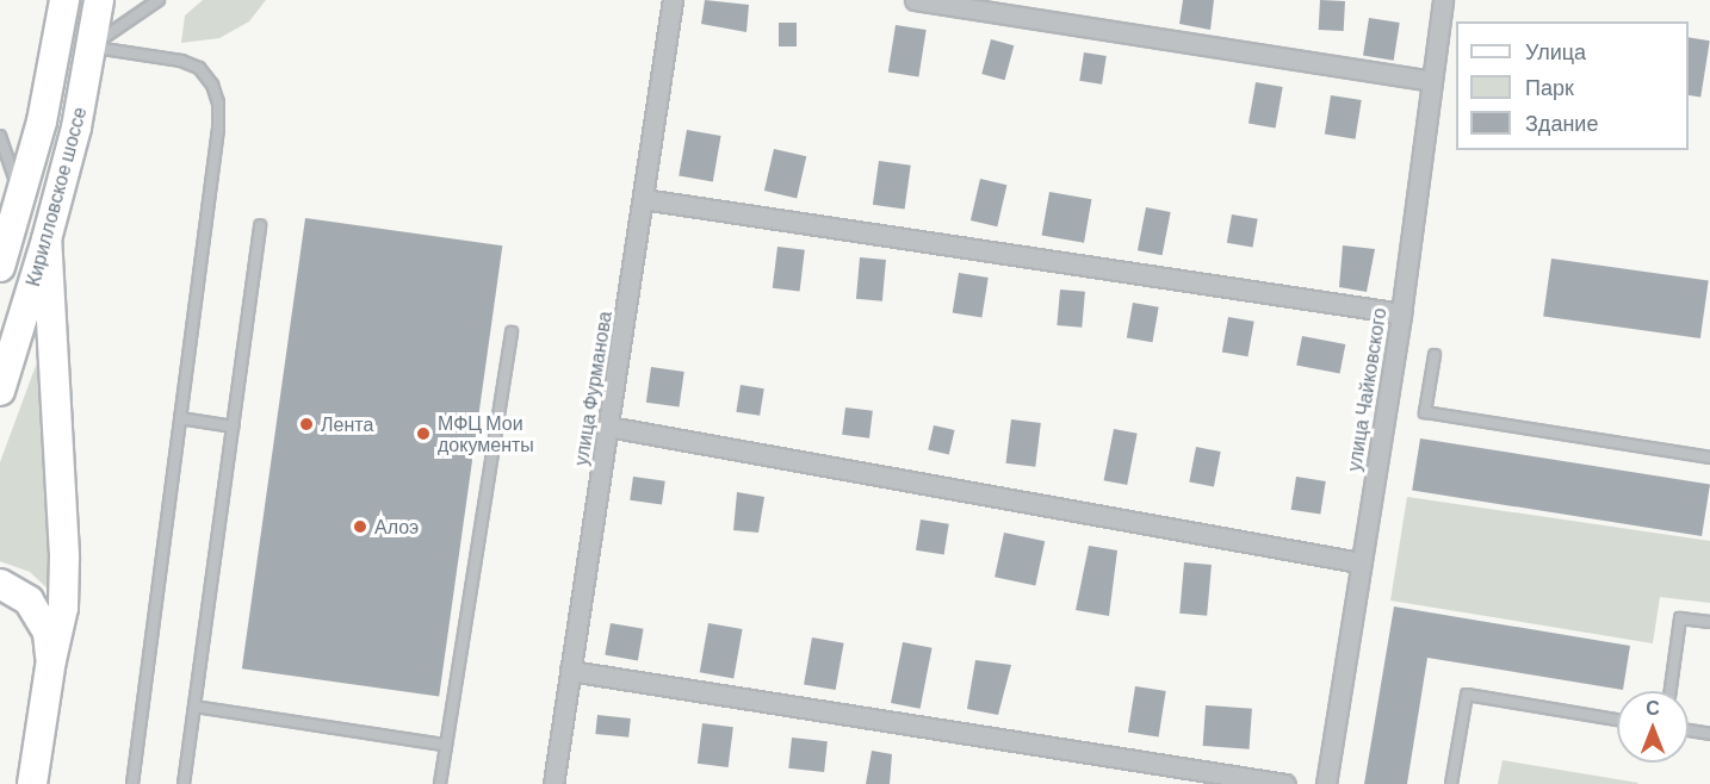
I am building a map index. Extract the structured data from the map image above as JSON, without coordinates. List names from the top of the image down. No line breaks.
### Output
{"streets":{"main road":["Кирилловское шоссе"],"street":["улица Фурманова","улица Чайковского"]},"places":["Лента","МФЦ Мои документы","Алоэ"],"legend":["Улица","Парк","Здание"],"north":"top"}
